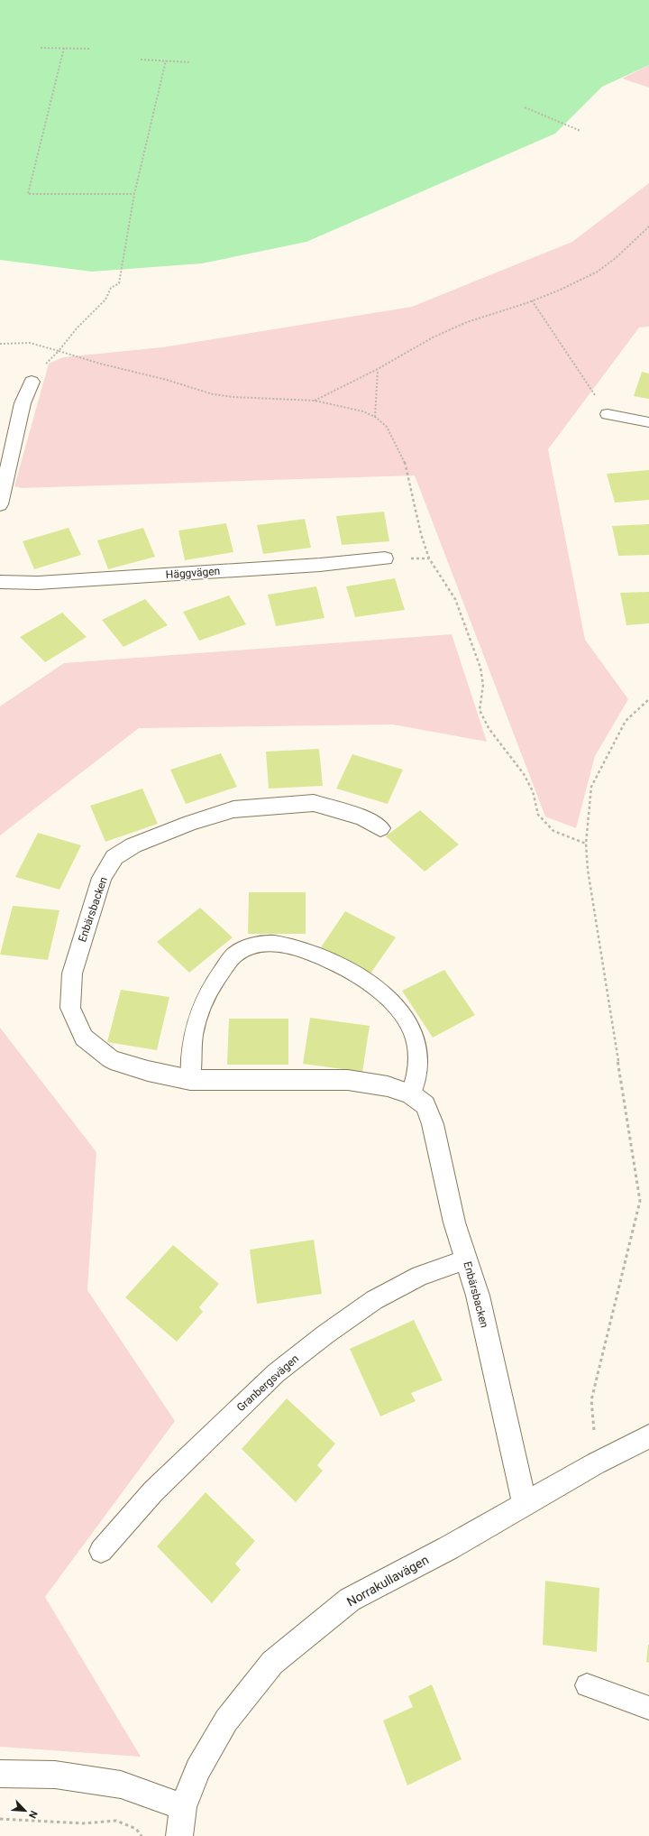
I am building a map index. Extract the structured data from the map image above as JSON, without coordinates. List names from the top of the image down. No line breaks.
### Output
{"streets":{"street":["Häggvägen","Enbärsbacken","Norrakullavägen"],"lane":["Granbergsvägen"]},"crossings":[["Enbärsbacken","Granbergsvägen"],["Enbärsbacken","Norrakullavägen"]],"north":"bottom right"}
